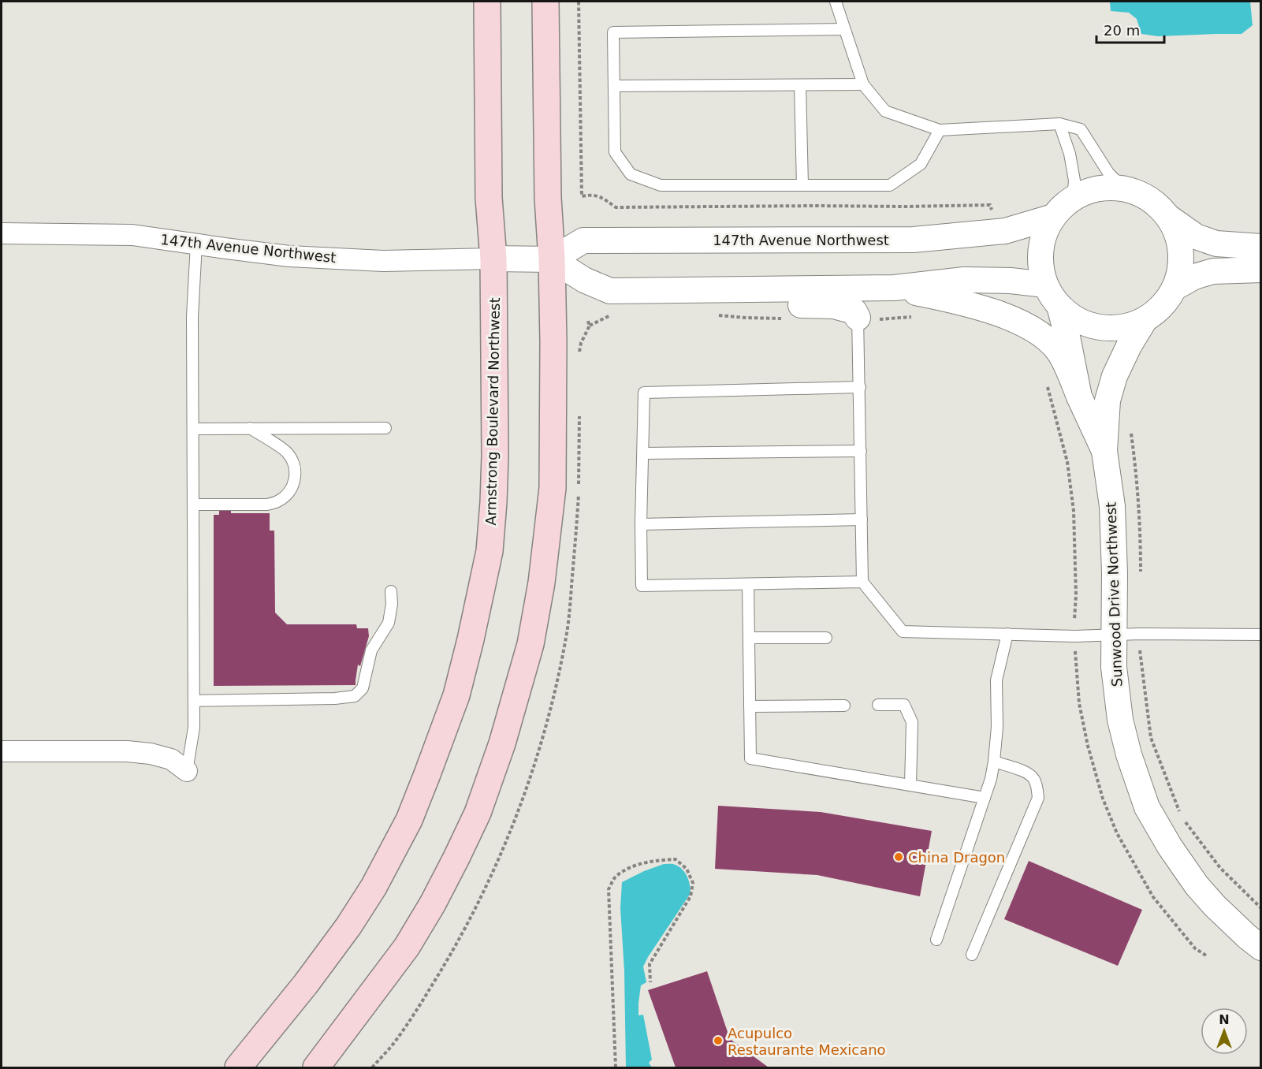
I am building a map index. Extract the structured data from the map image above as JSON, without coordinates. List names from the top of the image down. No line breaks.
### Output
{"streets":{"main road":["Armstrong Boulevard Northwest"],"street":["147th Avenue Northwest","Sunwood Drive Northwest"]},"crossings":[["147th Avenue Northwest","Armstrong Boulevard Northwest"]],"places":["China Dragon","Acupulco Restaurante Mexicano"],"scale_bar":"20 m","north":"top"}
